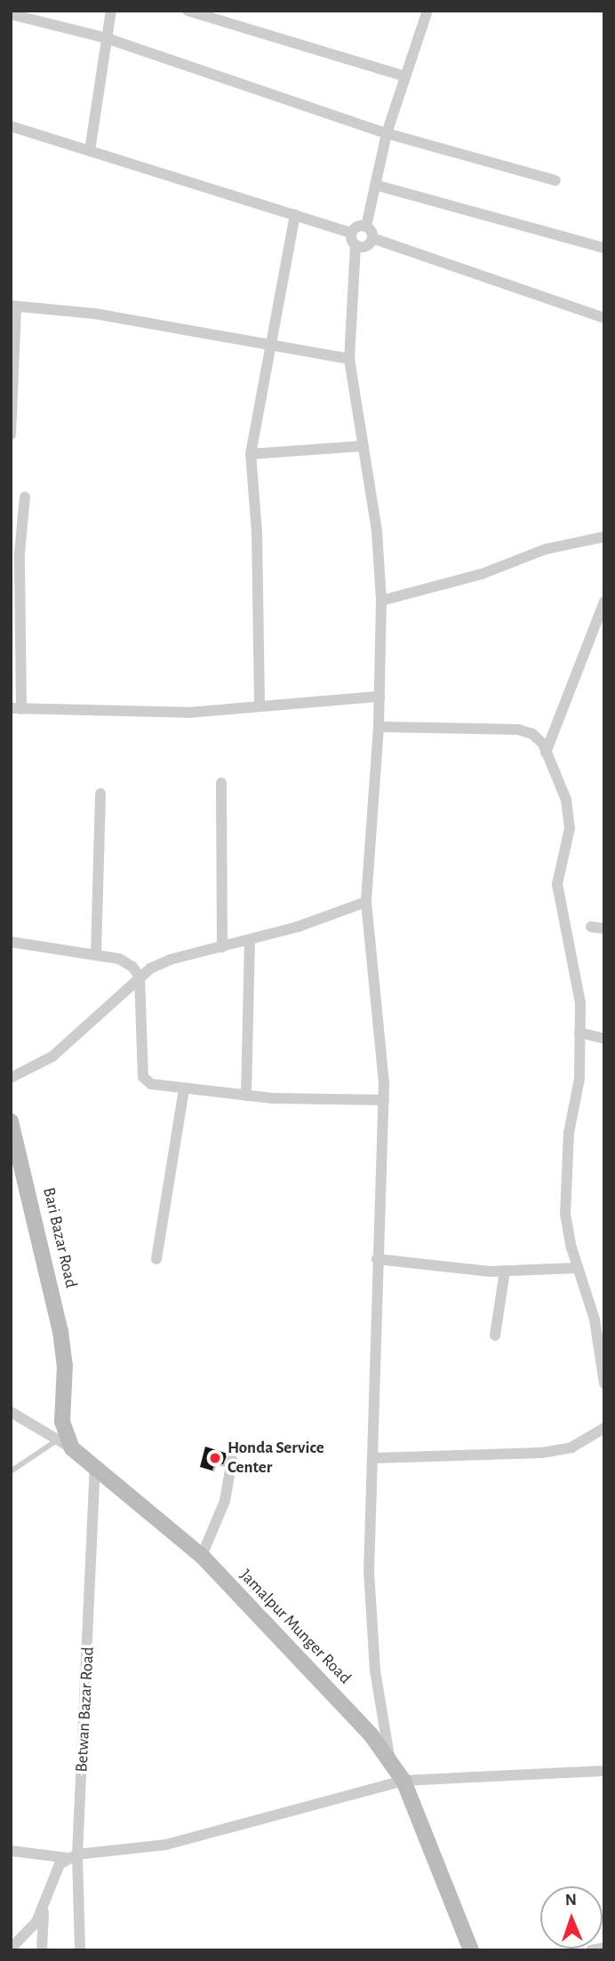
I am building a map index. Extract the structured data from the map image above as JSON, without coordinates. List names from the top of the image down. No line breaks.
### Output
{"streets":{"street":["Bari Bazar Road","Jamalpur Munger Road","Betwan Bazar Road"]},"crossings":[["Bari Bazar Road","Jamalpur Munger Road"],["Jamalpur Munger Road","Betwan Bazar Road"]],"places":["Honda Service Center"],"north":"top"}
